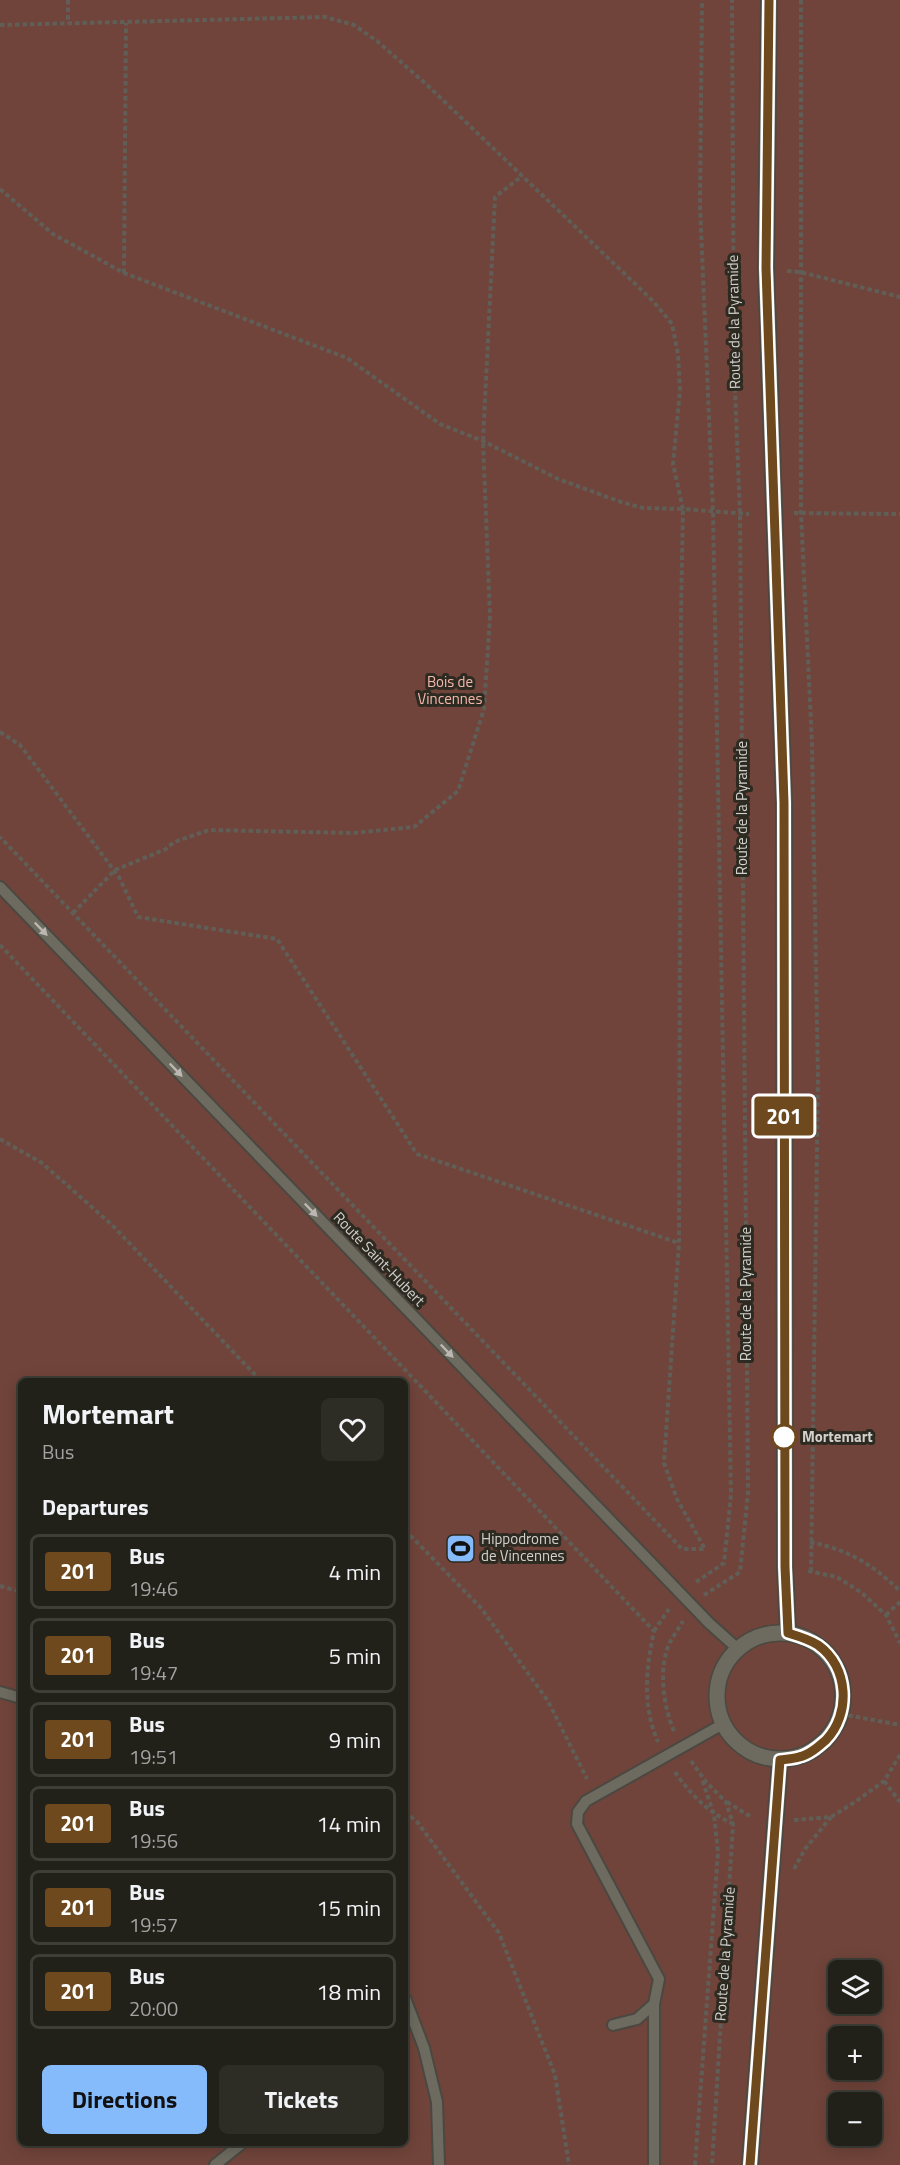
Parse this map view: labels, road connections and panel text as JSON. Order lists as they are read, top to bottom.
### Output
{
  "streets": {
    "lane": ["Route Saint-Hubert"],
    "path": ["Route de la Pyramide"]
  },
  "one_way": ["Route Saint-Hubert"],
  "parks": ["Bois de Vincennes"],
  "places": {
    "other": ["Mortemart"],
    "sports": ["Hippodrome de Vincennes"]
  },
  "lines": ["bus line 201"],
  "page": {
    "on_map": "201",
    "heading": [
      ["Mortemart", "Bus"],
      "Departures"
    ],
    "list": [
      {
        "mark": "201",
        "name": "Bus",
        "note": "19:46",
        "value": "4 min"
      },
      {
        "mark": "201",
        "name": "Bus",
        "note": "19:47",
        "value": "5 min"
      },
      {
        "mark": "201",
        "name": "Bus",
        "note": "19:51",
        "value": "9 min"
      },
      {
        "mark": "201",
        "name": "Bus",
        "note": "19:56",
        "value": "14 min"
      },
      {
        "mark": "201",
        "name": "Bus",
        "note": "19:57",
        "value": "15 min"
      },
      {
        "mark": "201",
        "name": "Bus",
        "note": "20:00",
        "value": "18 min"
      }
    ],
    "map_buttons": ["+", "−"],
    "buttons": ["Directions", "Tickets"]
  }
}
